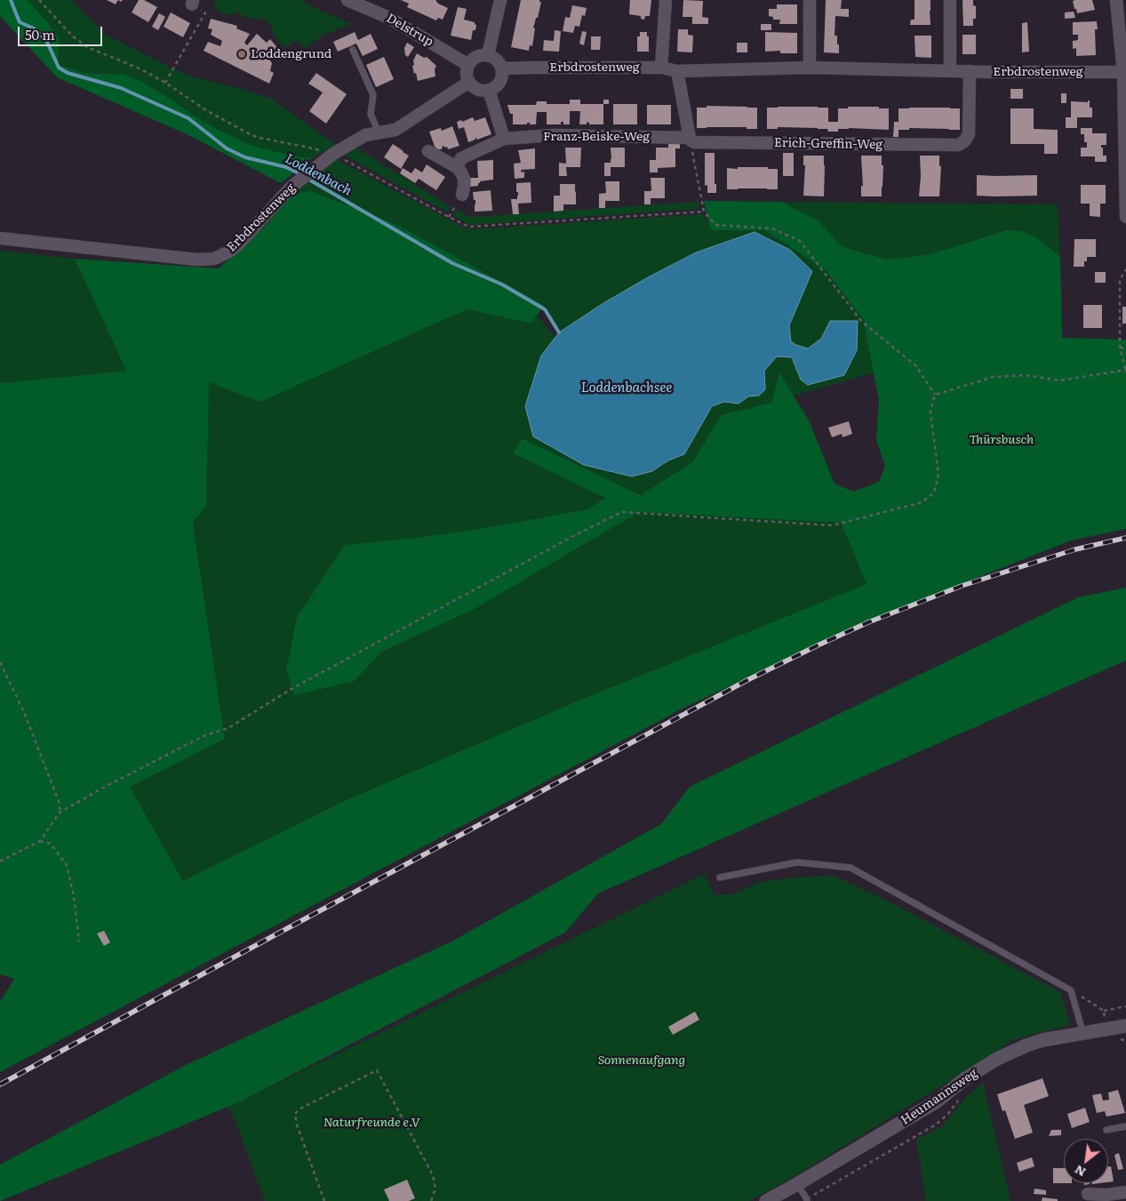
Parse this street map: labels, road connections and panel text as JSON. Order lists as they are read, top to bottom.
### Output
{
  "streets": {
    "street": [
      "Delstrup",
      "Erbdrostenweg",
      "Franz-Beiske-Weg",
      "Erich-Greffin-Weg",
      "Heumannsweg"
    ]
  },
  "crossings": [
    ["Delstrup", "Erbdrostenweg"],
    ["Erbdrostenweg", "Erich-Greffin-Weg"],
    ["Franz-Beiske-Weg", "Erich-Greffin-Weg"]
  ],
  "water": ["Loddenbach", "Loddenbachsee"],
  "parks": ["Thürsbusch", "Sonnenaufgang", "Naturfreunde e.V"],
  "places": ["Loddengrund"],
  "scale_bar": "50 m",
  "north": "bottom left"
}
